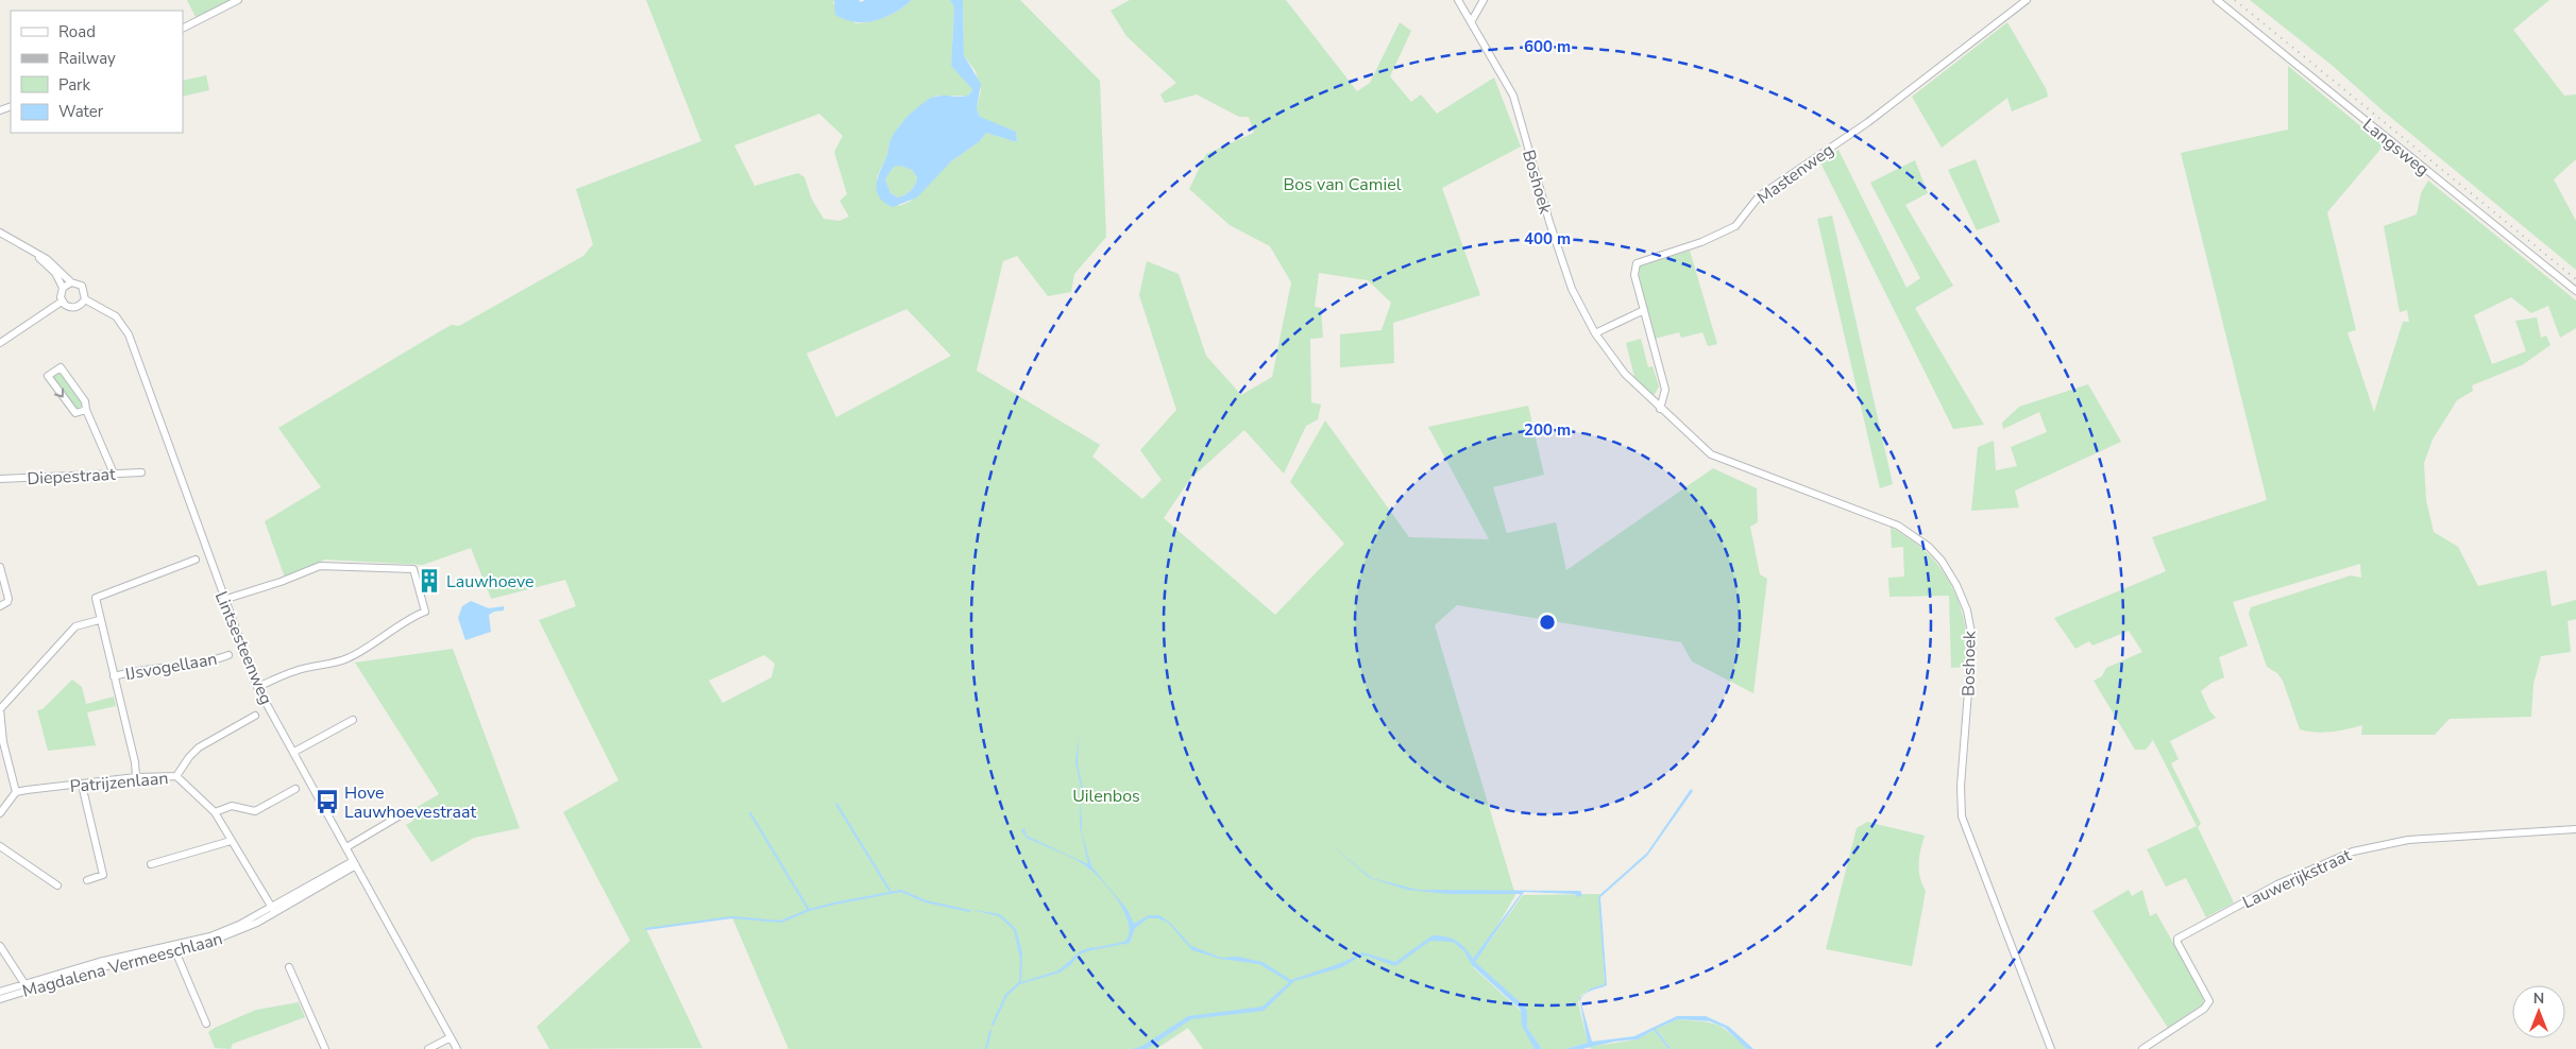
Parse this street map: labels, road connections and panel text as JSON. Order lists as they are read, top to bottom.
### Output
{
  "streets": {
    "street": [
      "Langsweg",
      "Mastenweg",
      "Boshoek",
      "Diepestraat",
      "Lintsesteenweg",
      "IJsvogellaan",
      "Patrijzenlaan",
      "Lauwerijkstraat",
      "Magdalena Vermeeschlaan"
    ]
  },
  "crossings": [
    ["Lintsesteenweg", "Magdalena Vermeeschlaan"],
    ["Patrijzenlaan", "Magdalena Vermeeschlaan"]
  ],
  "parks": ["Bos van Camiel", "Uilenbos"],
  "places": {
    "building": ["Lauwhoeve"],
    "bus stop": ["Hove Lauwhoevestraat"]
  },
  "legend": [
    "Road",
    "Railway",
    "Park",
    "Water"
  ],
  "north": "top",
  "rings": ["600 m", "400 m", "200 m"]
}
